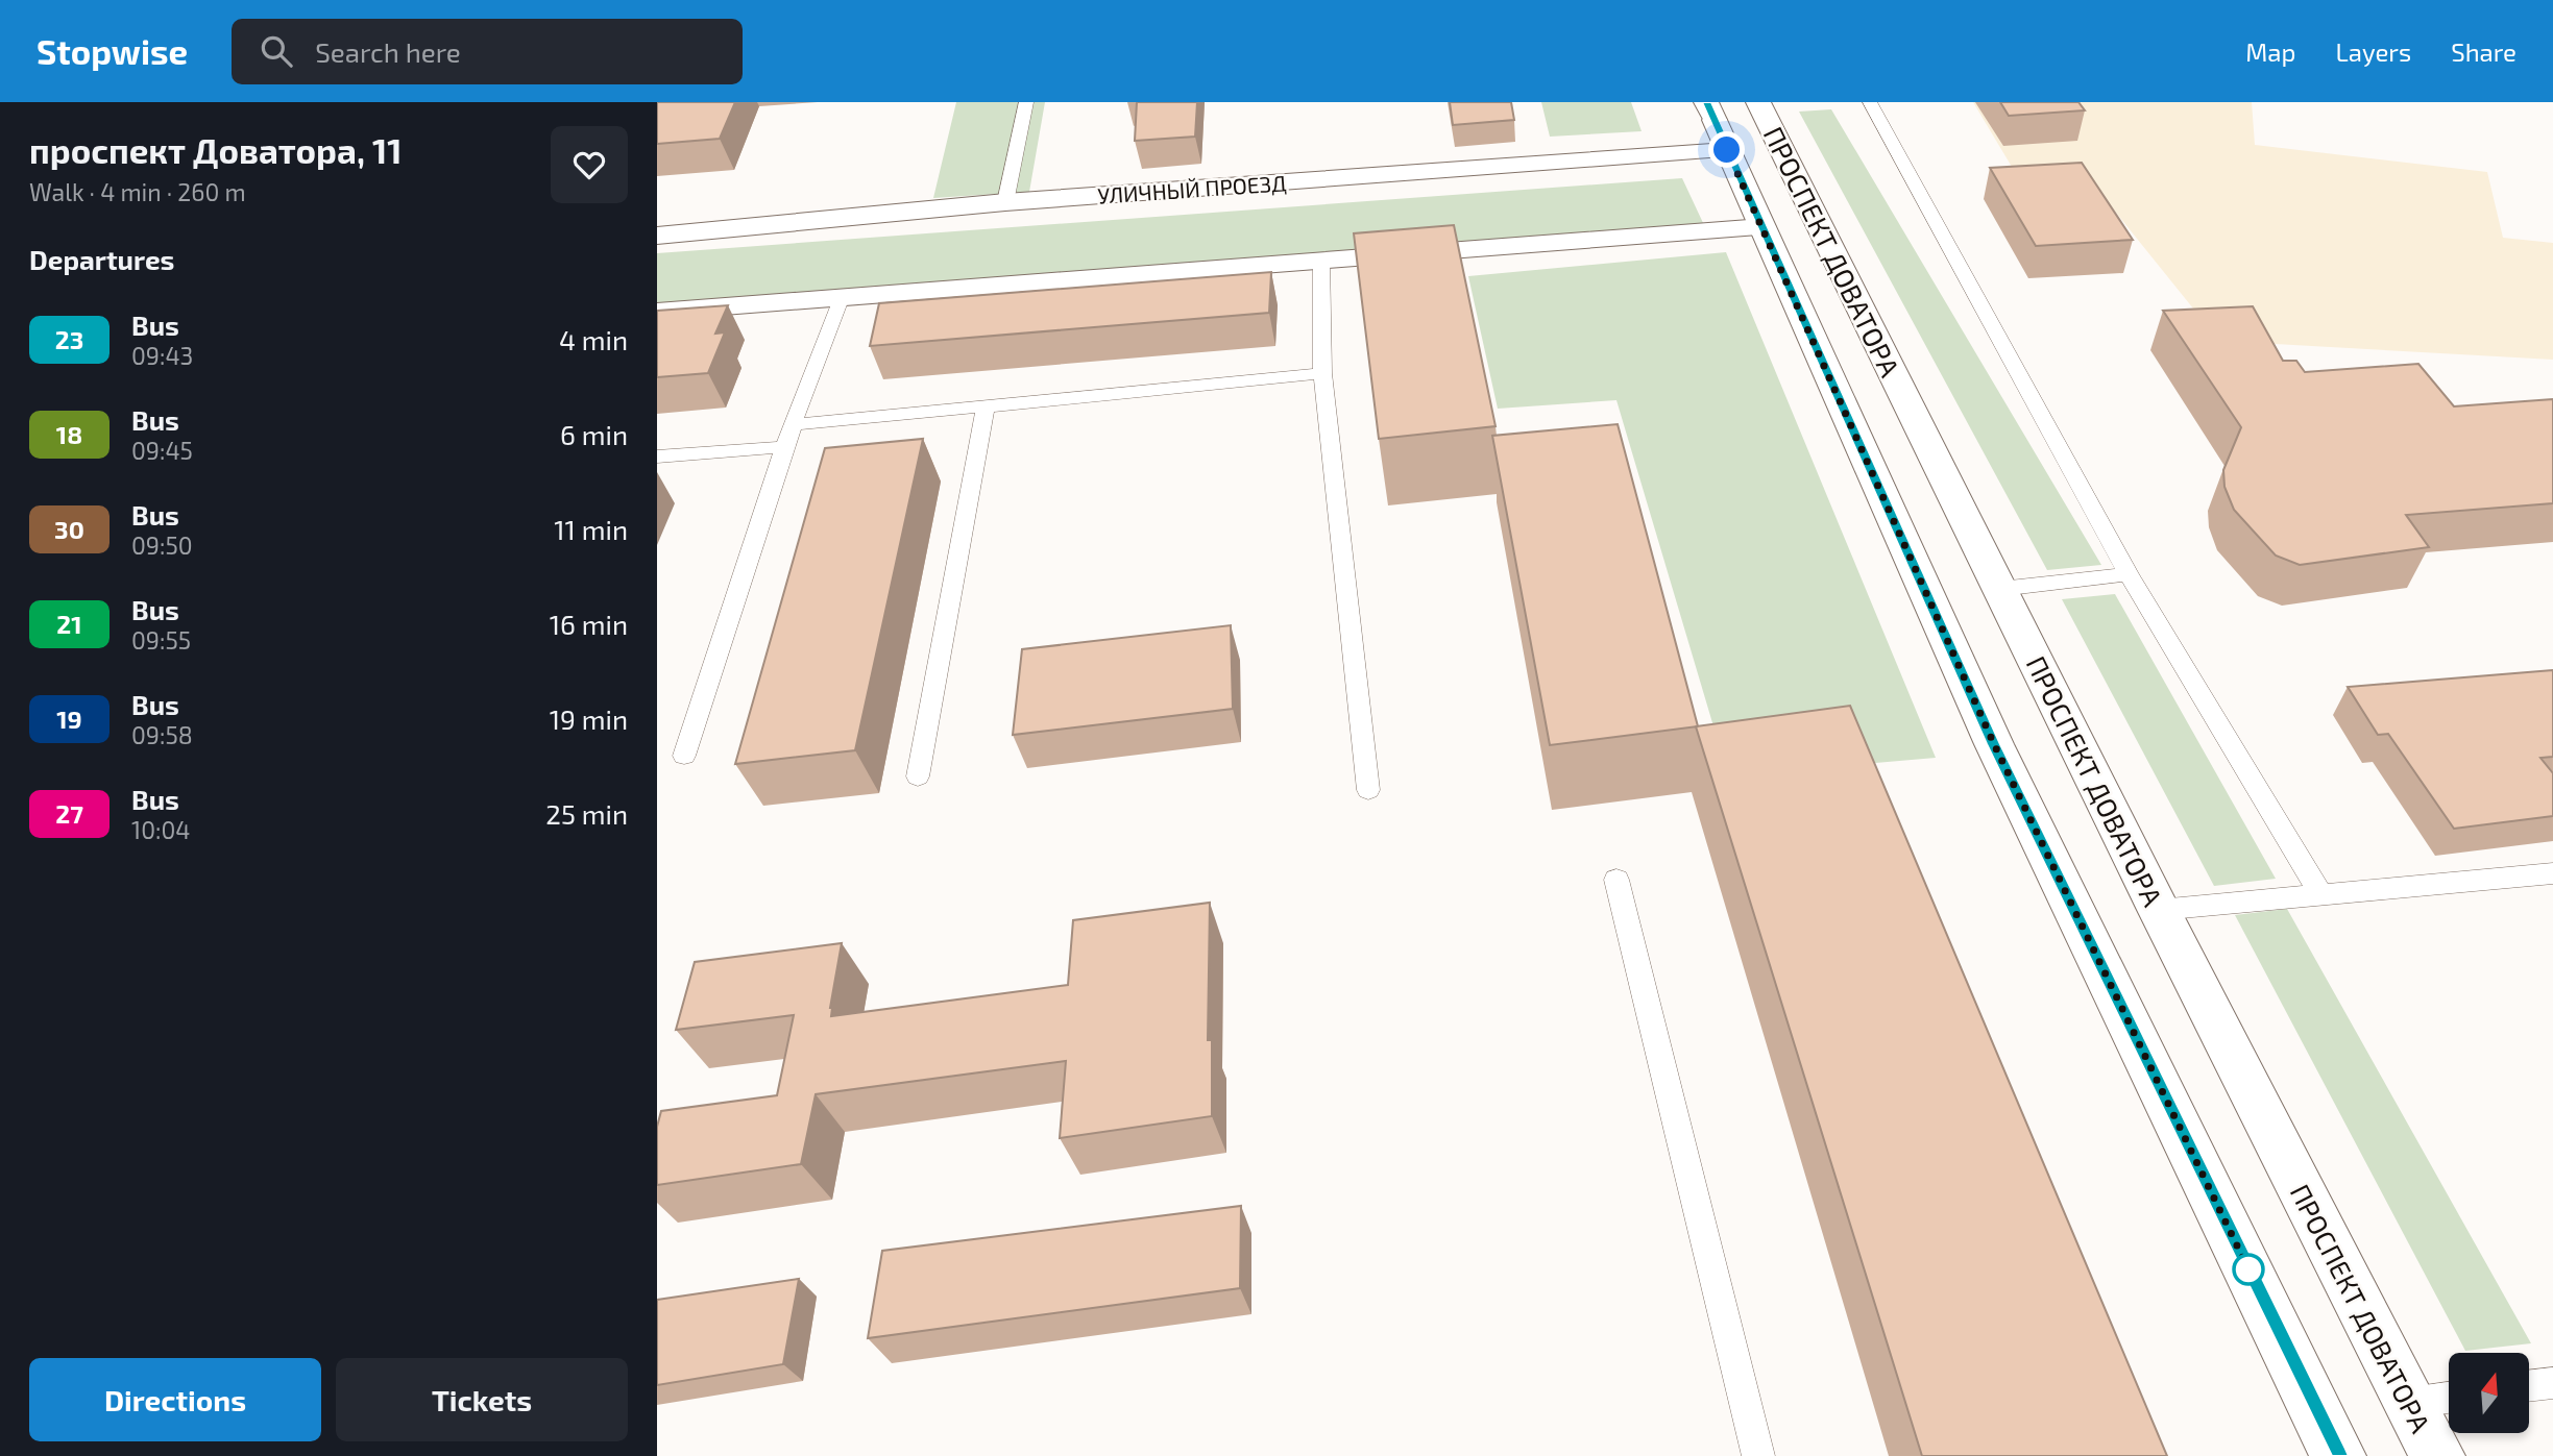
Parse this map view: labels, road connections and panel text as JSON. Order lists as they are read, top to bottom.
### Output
{
  "streets": {
    "main road": ["УЛИЧНЫЙ ПРОЕЗД", "ПРОСПЕКТ ДОВАТОРА"]
  },
  "crossings": [
    ["УЛИЧНЫЙ ПРОЕЗД", "ПРОСПЕКТ ДОВАТОРА"]
  ],
  "lines": ["bus line 23"],
  "north": "top",
  "page": {
    "header": "Stopwise",
    "search": "Search here",
    "nav": ["Map", "Layers", "Share"],
    "heading": [
      ["проспект Доватора, 11", "Walk · 4 min · 260 m"],
      "Departures"
    ],
    "list": [
      {
        "mark": "23",
        "name": "Bus",
        "note": "09:43",
        "value": "4 min"
      },
      {
        "mark": "18",
        "name": "Bus",
        "note": "09:45",
        "value": "6 min"
      },
      {
        "mark": "30",
        "name": "Bus",
        "note": "09:50",
        "value": "11 min"
      },
      {
        "mark": "21",
        "name": "Bus",
        "note": "09:55",
        "value": "16 min"
      },
      {
        "mark": "19",
        "name": "Bus",
        "note": "09:58",
        "value": "19 min"
      },
      {
        "mark": "27",
        "name": "Bus",
        "note": "10:04",
        "value": "25 min"
      }
    ],
    "buttons": ["Directions", "Tickets"]
  }
}
